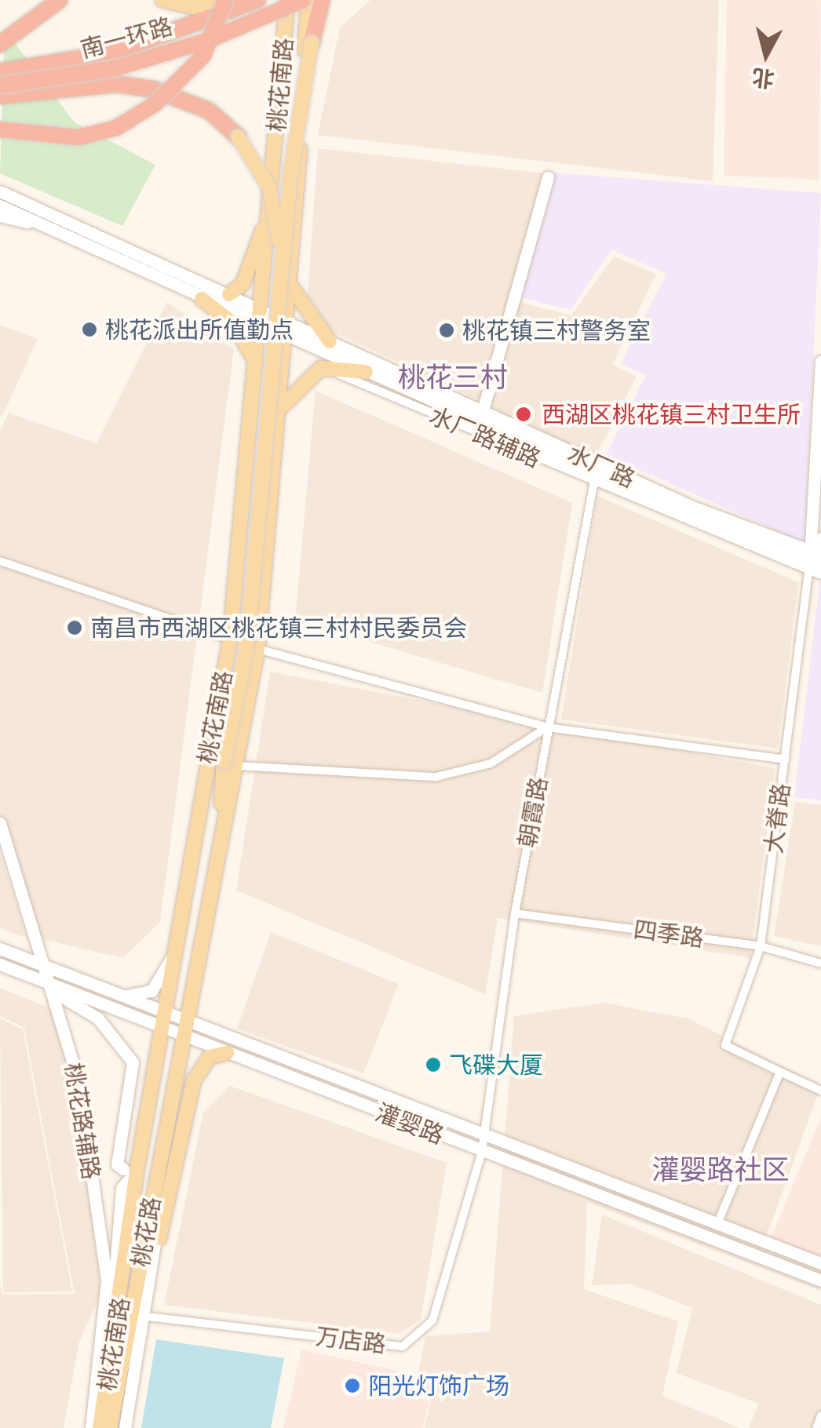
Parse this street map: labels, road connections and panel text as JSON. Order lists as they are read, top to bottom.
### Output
{
  "streets": {
    "highway": ["南一环路"],
    "main road": [
      "桃花南路",
      "水厂路",
      "大脊路",
      "桃花路辅路",
      "灌婴路",
      "桃花路"
    ],
    "street": [
      "水厂路辅路",
      "朝霞路",
      "四季路",
      "万店路"
    ]
  },
  "crossings": [
    ["南一环路", "桃花南路"],
    ["桃花南路", "水厂路"],
    ["桃花南路", "桃花路辅路"],
    ["桃花南路", "灌婴路"],
    ["水厂路辅路", "水厂路"],
    ["水厂路辅路", "朝霞路"],
    ["水厂路辅路", "大脊路"],
    ["水厂路", "朝霞路"],
    ["水厂路", "大脊路"],
    ["朝霞路", "四季路"],
    ["朝霞路", "灌婴路"],
    ["朝霞路", "万店路"],
    ["大脊路", "四季路"],
    ["桃花路辅路", "灌婴路"],
    ["灌婴路", "桃花路"],
    ["灌婴路", "万店路"],
    ["桃花路", "万店路"]
  ],
  "districts": ["桃花三村", "灌婴路社区"],
  "places": [
    "桃花派出所值勤点",
    "桃花镇三村警务室",
    "西湖区桃花镇三村卫生所",
    "南昌市西湖区桃花镇三村村民委员会",
    "飞碟大厦",
    "阳光灯饰广场"
  ],
  "north": "bottom"
}
